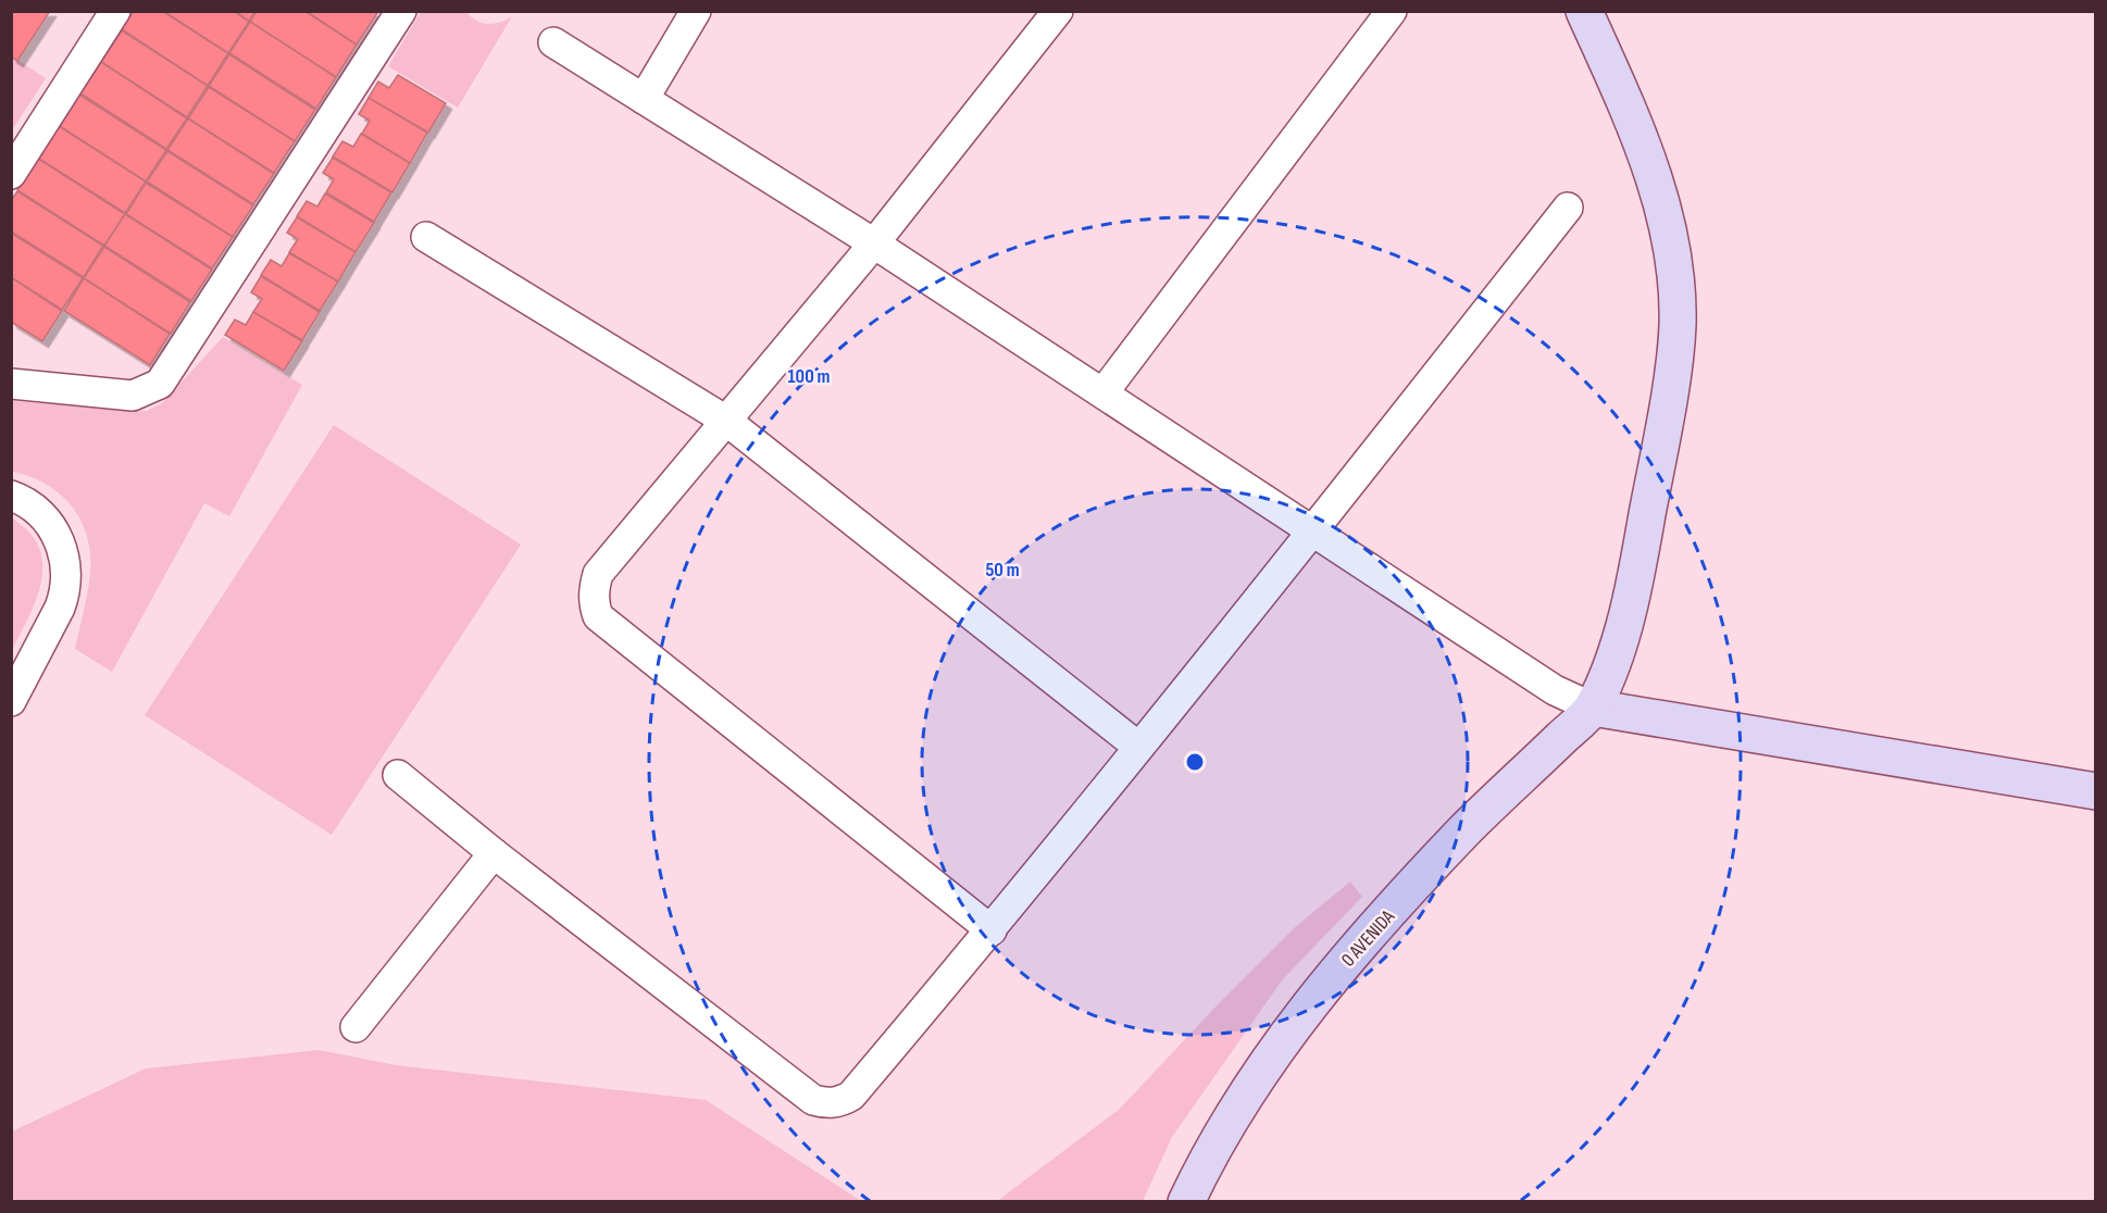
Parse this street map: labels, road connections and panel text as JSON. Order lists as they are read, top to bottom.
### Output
{
  "streets": {
    "main road": ["0 AVENIDA"]
  },
  "rings": ["100 m", "50 m"]
}
